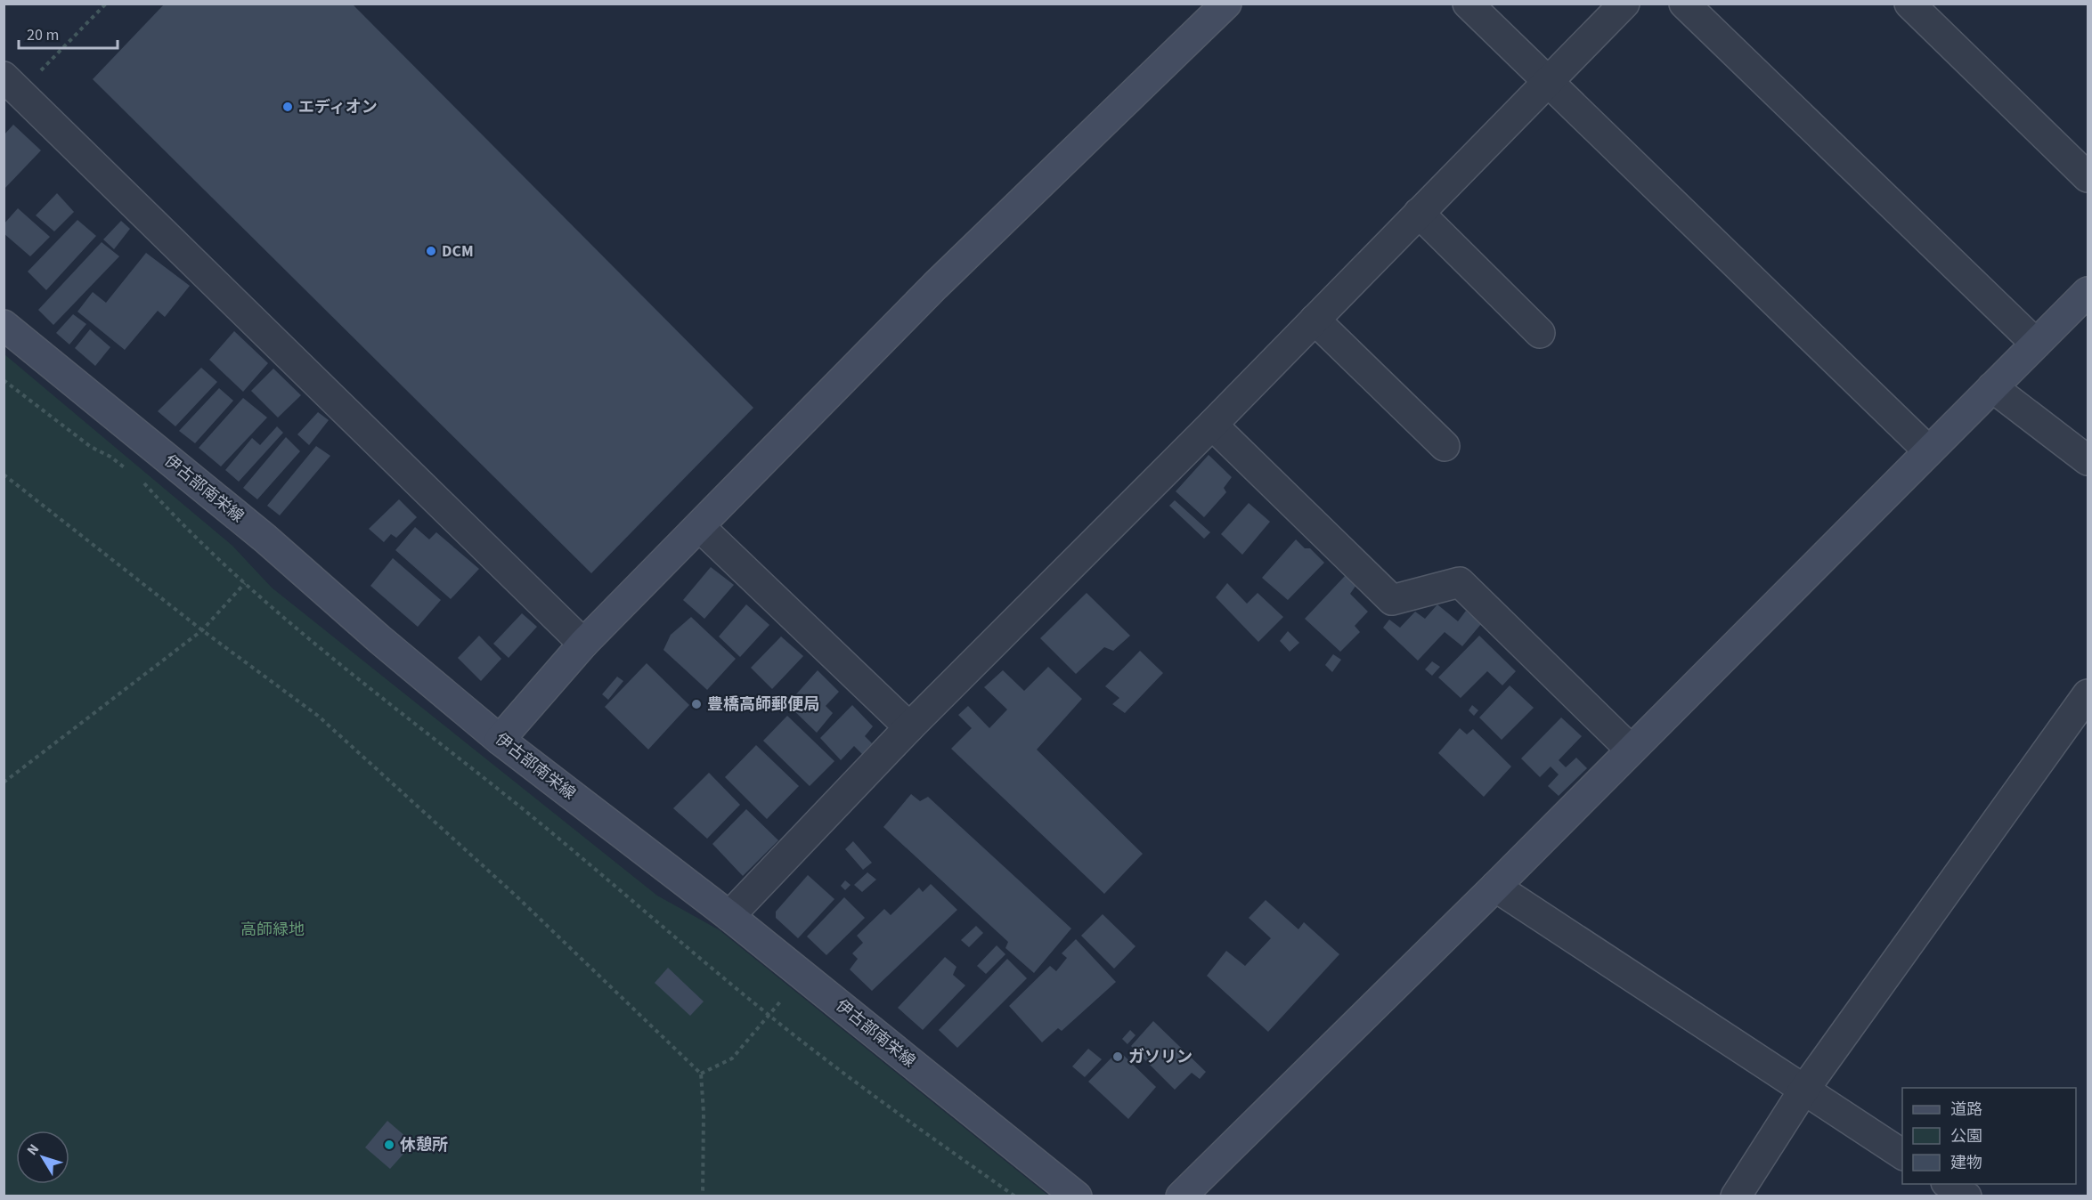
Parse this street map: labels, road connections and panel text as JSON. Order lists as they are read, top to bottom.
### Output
{
  "streets": {
    "street": ["伊古部南栄線"]
  },
  "parks": ["高師緑地"],
  "places": [
    "エディオン",
    "DCM",
    "豊橋高師郵便局",
    "ガソリン",
    "休憩所"
  ],
  "legend": ["道路", "公園", "建物"],
  "scale_bar": "20 m",
  "north": "top left"
}
